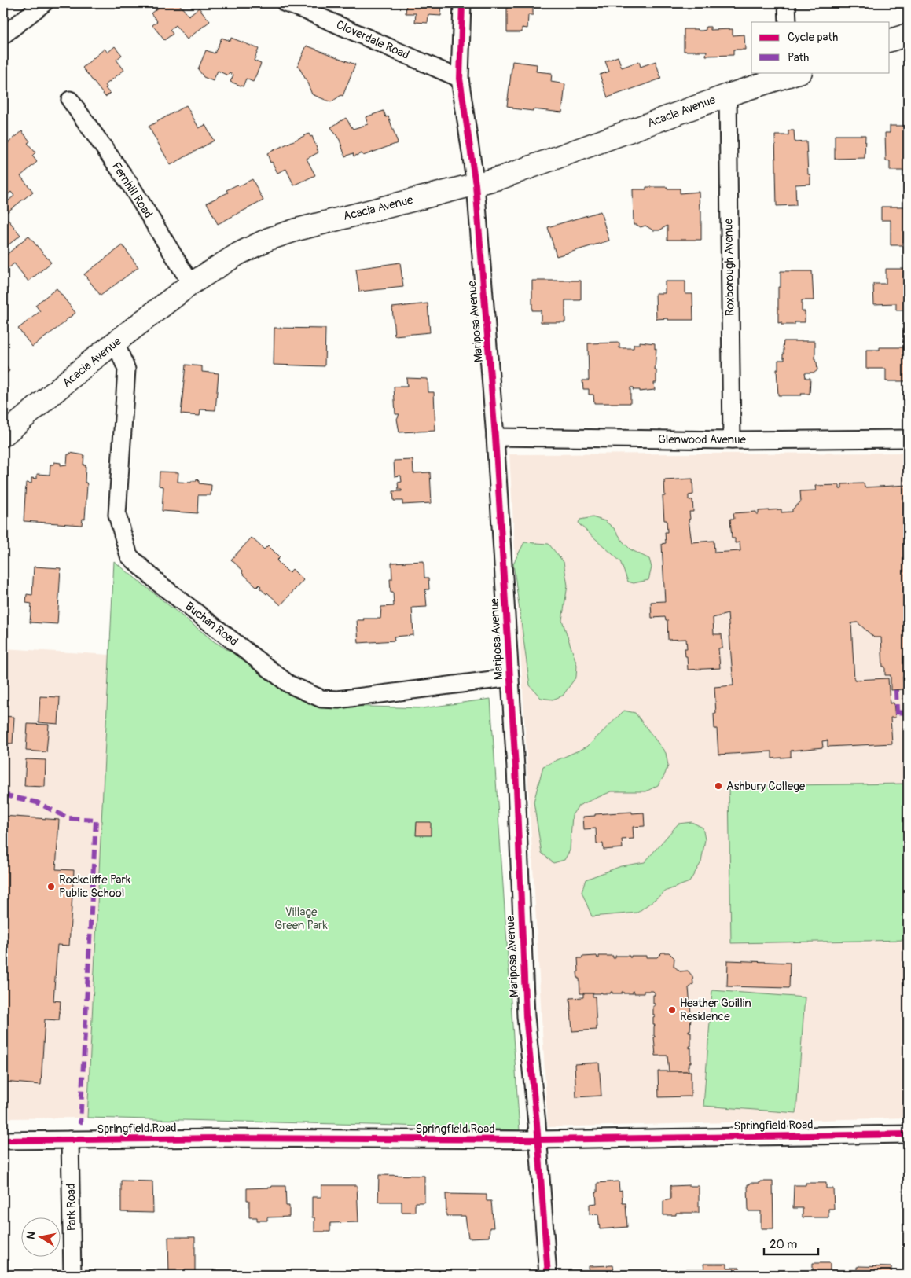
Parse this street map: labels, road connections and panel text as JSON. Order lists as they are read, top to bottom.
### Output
{
  "streets": {
    "street": [
      "Cloverdale Road",
      "Acacia Avenue",
      "Fernhill Road",
      "Roxborough Avenue",
      "Mariposa Avenue",
      "Glenwood Avenue",
      "Buchan Road",
      "Springfield Road",
      "Park Road"
    ]
  },
  "crossings": [
    ["Cloverdale Road", "Mariposa Avenue"],
    ["Acacia Avenue", "Fernhill Road"],
    ["Acacia Avenue", "Roxborough Avenue"],
    ["Acacia Avenue", "Mariposa Avenue"],
    ["Acacia Avenue", "Buchan Road"],
    ["Roxborough Avenue", "Glenwood Avenue"],
    ["Mariposa Avenue", "Glenwood Avenue"],
    ["Mariposa Avenue", "Buchan Road"],
    ["Mariposa Avenue", "Springfield Road"],
    ["Springfield Road", "Park Road"]
  ],
  "parks": ["Village Green Park"],
  "places": ["Ashbury College", "Rockcliffe Park Public School", "Heather Goillin Residence"],
  "legend": ["Cycle path", "Path"],
  "scale_bar": "20 m",
  "north": "left"
}
